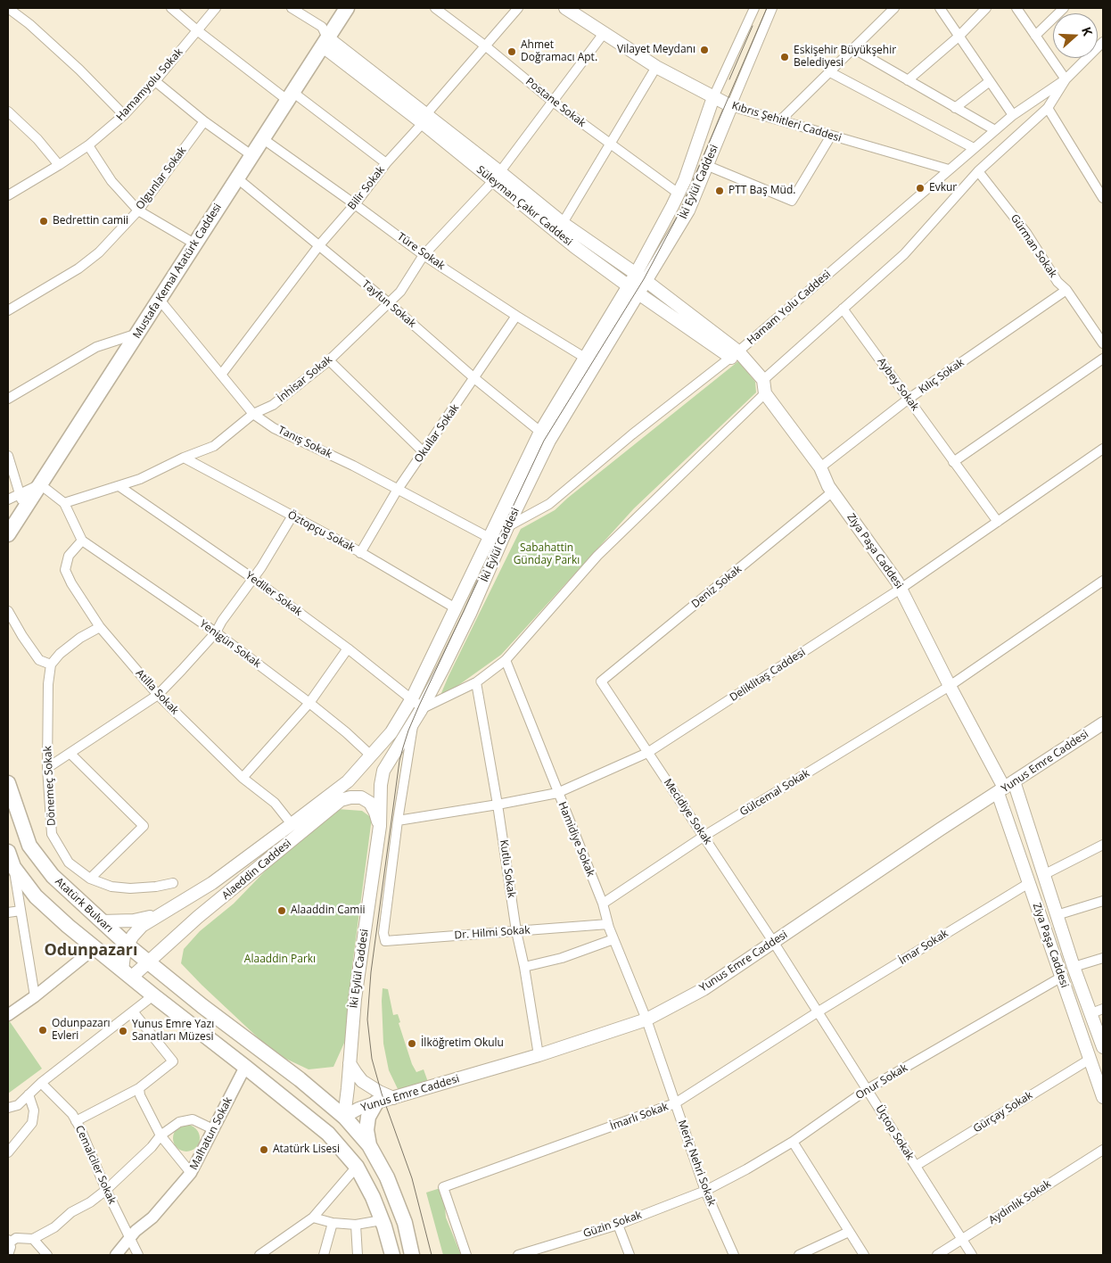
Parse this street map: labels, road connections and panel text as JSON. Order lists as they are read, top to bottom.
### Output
{
  "streets": {
    "main road": [
      "Kıbrıs Şehitleri Caddesi",
      "İki Eylül Caddesi",
      "Süleyman Çakır Caddesi",
      "Mustafa Kemal Atatürk Caddesi",
      "Ziya Paşa Caddesi",
      "Yunus Emre Caddesi",
      "Alaeddin Caddesi",
      "Atatürk Bulvarı"
    ],
    "street": [
      "Hamamyolu Sokak",
      "Postane Sokak",
      "Olgunlar Sokak",
      "Bilir Sokak",
      "Gürman Sokak",
      "Türe Sokak",
      "Tayfun Sokak",
      "Hamam Yolu Caddesi",
      "Kılıç Sokak",
      "İnhisar Sokak",
      "Aybey Sokak",
      "Okullar Sokak",
      "Tanış Sokak",
      "Öztopçu Sokak",
      "Deniz Sokak",
      "Yediler Sokak",
      "Yenigün Sokak",
      "Deliklitaş Caddesi",
      "Atilla Sokak",
      "Dönemeç Sokak",
      "Gülcemal Sokak",
      "Mecidiye Sokak",
      "Hamidiye Sokak",
      "Kutlu Sokak",
      "Dr. Hilmi Sokak",
      "İmar Sokak",
      "Onur Sokak",
      "Gürçay Sokak",
      "İmarlı Sokak",
      "Üçtop Sokak",
      "Malhatun Sokak",
      "Meriç Nehri Sokak",
      "Cemalciler Sokak",
      "Aydınlık Sokak",
      "Güzin Sokak"
    ]
  },
  "crossings": [
    ["Postane Sokak", "İki Eylül Caddesi"],
    ["Postane Sokak", "Bilir Sokak"],
    ["Postane Sokak", "İnhisar Sokak"],
    ["Kıbrıs Şehitleri Caddesi", "İki Eylül Caddesi"],
    ["Kıbrıs Şehitleri Caddesi", "Hamam Yolu Caddesi"],
    ["Kıbrıs Şehitleri Caddesi", "İnhisar Sokak"],
    ["İki Eylül Caddesi", "Süleyman Çakır Caddesi"],
    ["İki Eylül Caddesi", "Türe Sokak"],
    ["İki Eylül Caddesi", "Tayfun Sokak"],
    ["İki Eylül Caddesi", "Hamam Yolu Caddesi"],
    ["İki Eylül Caddesi", "Tanış Sokak"],
    ["İki Eylül Caddesi", "Öztopçu Sokak"],
    ["İki Eylül Caddesi", "Yediler Sokak"],
    ["İki Eylül Caddesi", "Yenigün Sokak"],
    ["İki Eylül Caddesi", "Yunus Emre Caddesi"],
    ["İki Eylül Caddesi", "Alaeddin Caddesi"],
    ["İki Eylül Caddesi", "Atatürk Bulvarı"],
    ["Bilir Sokak", "Süleyman Çakır Caddesi"],
    ["Bilir Sokak", "Türe Sokak"],
    ["Bilir Sokak", "Tayfun Sokak"],
    ["Bilir Sokak", "Tanış Sokak"],
    ["Süleyman Çakır Caddesi", "Mustafa Kemal Atatürk Caddesi"],
    ["Süleyman Çakır Caddesi", "Hamam Yolu Caddesi"],
    ["Süleyman Çakır Caddesi", "İnhisar Sokak"],
    ["Gürman Sokak", "Hamam Yolu Caddesi"],
    ["Gürman Sokak", "Kılıç Sokak"],
    ["Türe Sokak", "Mustafa Kemal Atatürk Caddesi"],
    ["Türe Sokak", "İnhisar Sokak"],
    ["Türe Sokak", "Okullar Sokak"],
    ["Mustafa Kemal Atatürk Caddesi", "Tayfun Sokak"],
    ["Mustafa Kemal Atatürk Caddesi", "Tanış Sokak"],
    ["Tayfun Sokak", "İnhisar Sokak"],
    ["Tayfun Sokak", "Okullar Sokak"],
    ["Hamam Yolu Caddesi", "Aybey Sokak"],
    ["Hamam Yolu Caddesi", "Ziya Paşa Caddesi"],
    ["Kılıç Sokak", "Aybey Sokak"],
    ["Kılıç Sokak", "Ziya Paşa Caddesi"],
    ["İnhisar Sokak", "Tanış Sokak"],
    ["İnhisar Sokak", "Öztopçu Sokak"],
    ["İnhisar Sokak", "Yediler Sokak"],
    ["Aybey Sokak", "Deliklitaş Caddesi"],
    ["Okullar Sokak", "Tanış Sokak"],
    ["Okullar Sokak", "Öztopçu Sokak"],
    ["Ziya Paşa Caddesi", "Deniz Sokak"],
    ["Ziya Paşa Caddesi", "Deliklitaş Caddesi"],
    ["Ziya Paşa Caddesi", "Yunus Emre Caddesi"],
    ["Ziya Paşa Caddesi", "Gülcemal Sokak"],
    ["Ziya Paşa Caddesi", "İmar Sokak"],
    ["Ziya Paşa Caddesi", "Onur Sokak"],
    ["Ziya Paşa Caddesi", "Gürçay Sokak"],
    ["Deniz Sokak", "Mecidiye Sokak"],
    ["Yenigün Sokak", "Atilla Sokak"],
    ["Yenigün Sokak", "Alaeddin Caddesi"],
    ["Deliklitaş Caddesi", "Mecidiye Sokak"],
    ["Deliklitaş Caddesi", "Hamidiye Sokak"],
    ["Deliklitaş Caddesi", "Kutlu Sokak"],
    ["Deliklitaş Caddesi", "Dr. Hilmi Sokak"],
    ["Atilla Sokak", "Alaeddin Caddesi"],
    ["Yunus Emre Caddesi", "Mecidiye Sokak"],
    ["Yunus Emre Caddesi", "Hamidiye Sokak"],
    ["Yunus Emre Caddesi", "Kutlu Sokak"],
    ["Yunus Emre Caddesi", "Atatürk Bulvarı"],
    ["Yunus Emre Caddesi", "Üçtop Sokak"],
    ["Yunus Emre Caddesi", "Meriç Nehri Sokak"],
    ["Gülcemal Sokak", "Mecidiye Sokak"],
    ["Gülcemal Sokak", "Hamidiye Sokak"],
    ["Mecidiye Sokak", "Üçtop Sokak"],
    ["Hamidiye Sokak", "Dr. Hilmi Sokak"],
    ["Hamidiye Sokak", "Meriç Nehri Sokak"],
    ["Kutlu Sokak", "Dr. Hilmi Sokak"],
    ["Alaeddin Caddesi", "Atatürk Bulvarı"],
    ["İmar Sokak", "İmarlı Sokak"],
    ["İmar Sokak", "Üçtop Sokak"],
    ["Onur Sokak", "Üçtop Sokak"],
    ["Onur Sokak", "Meriç Nehri Sokak"],
    ["Onur Sokak", "Güzin Sokak"],
    ["Gürçay Sokak", "Üçtop Sokak"],
    ["İmarlı Sokak", "Üçtop Sokak"],
    ["İmarlı Sokak", "Meriç Nehri Sokak"],
    ["Üçtop Sokak", "Aydınlık Sokak"],
    ["Malhatun Sokak", "Cemalciler Sokak"],
    ["Meriç Nehri Sokak", "Güzin Sokak"]
  ],
  "districts": ["Odunpazarı"],
  "parks": ["Sabahattin Günday Parkı", "Alaaddin Parkı"],
  "places": [
    "Vilayet Meydanı",
    "Ahmet Doğramacı Apt.",
    "Eskişehir Büyükşehir Belediyesi",
    "Evkur",
    "PTT Baş Müd.",
    "Bedrettin camii",
    "Alaaddin Camii",
    "Odunpazarı Evleri",
    "Yunus Emre Yazı Sanatları Müzesi",
    "İlköğretim Okulu",
    "Atatürk Lisesi"
  ],
  "north": "right"
}
